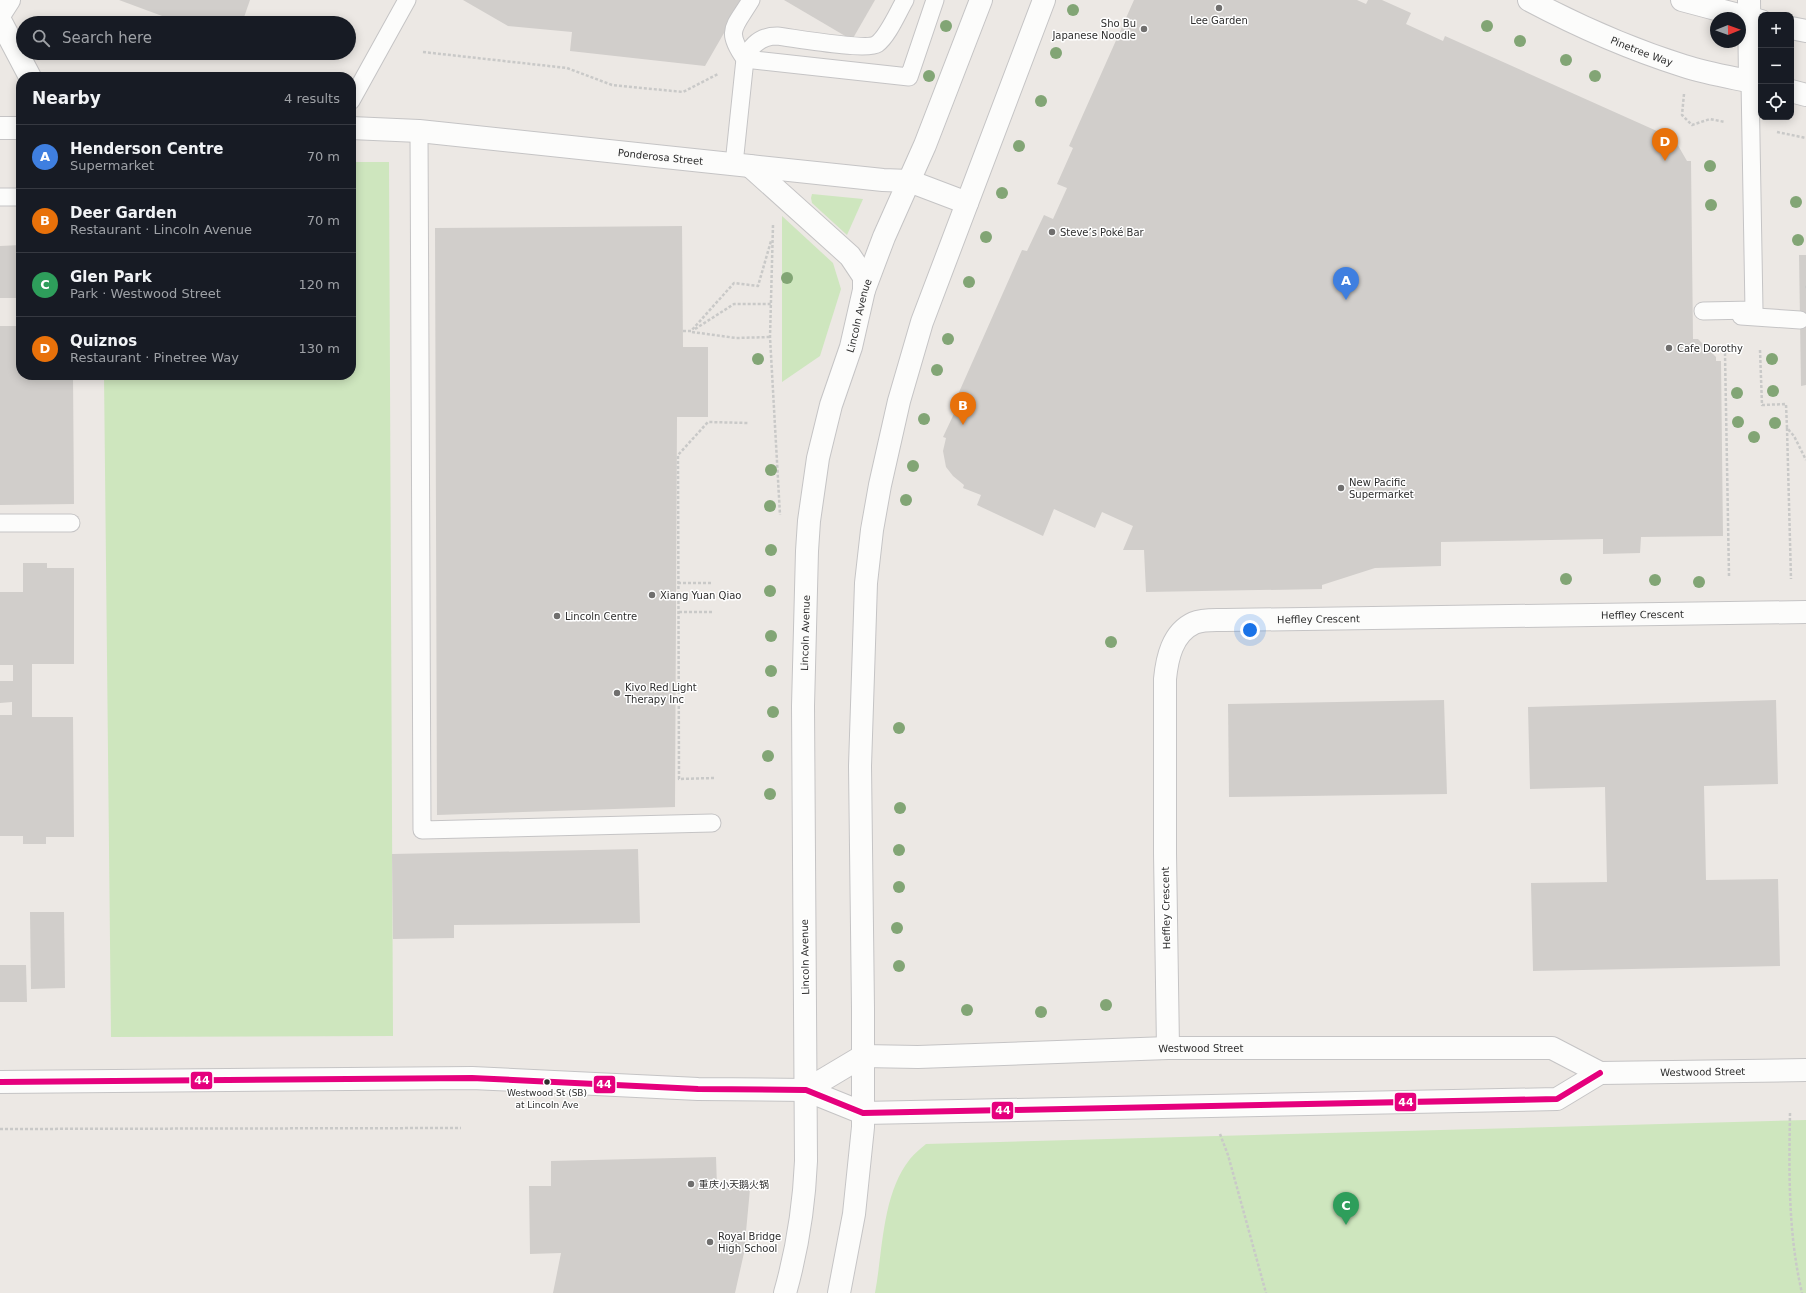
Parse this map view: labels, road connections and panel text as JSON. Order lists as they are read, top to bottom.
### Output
{
  "streets": {
    "main road": [
      "Pinetree Way",
      "Ponderosa Street",
      "Lincoln Avenue",
      "Heffley Crescent",
      "Westwood Street"
    ]
  },
  "crossings": [
    ["Ponderosa Street", "Lincoln Avenue"],
    ["Lincoln Avenue", "Westwood Street"],
    ["Heffley Crescent", "Westwood Street"]
  ],
  "places": [
    "Lee Garden",
    "Sho Bu Japanese Noodle",
    "Steve’s Poké Bar",
    "Cafe Dorothy",
    "New Pacific Supermarket",
    "Xiang Yuan Qiao",
    "Lincoln Centre",
    "Kivo Red Light Therapy Inc",
    "Westwood St (SB) at Lincoln Ave",
    "重庆小天鹅火锅",
    "Royal Bridge High School"
  ],
  "lines": ["transit line 44"],
  "north": "right",
  "page": {
    "map_buttons": ["+", "−"],
    "search": "Search here",
    "heading": ["Nearby", "4 results"],
    "list": [
      {
        "mark": "A",
        "name": "Henderson Centre",
        "note": "Supermarket",
        "value": "70 m"
      },
      {
        "mark": "B",
        "name": "Deer Garden",
        "note": "Restaurant · Lincoln Avenue",
        "value": "70 m"
      },
      {
        "mark": "C",
        "name": "Glen Park",
        "note": "Park · Westwood Street",
        "value": "120 m"
      },
      {
        "mark": "D",
        "name": "Quiznos",
        "note": "Restaurant · Pinetree Way",
        "value": "130 m"
      }
    ],
    "pins": [
      "D",
      "A",
      "B",
      "C"
    ]
  }
}
